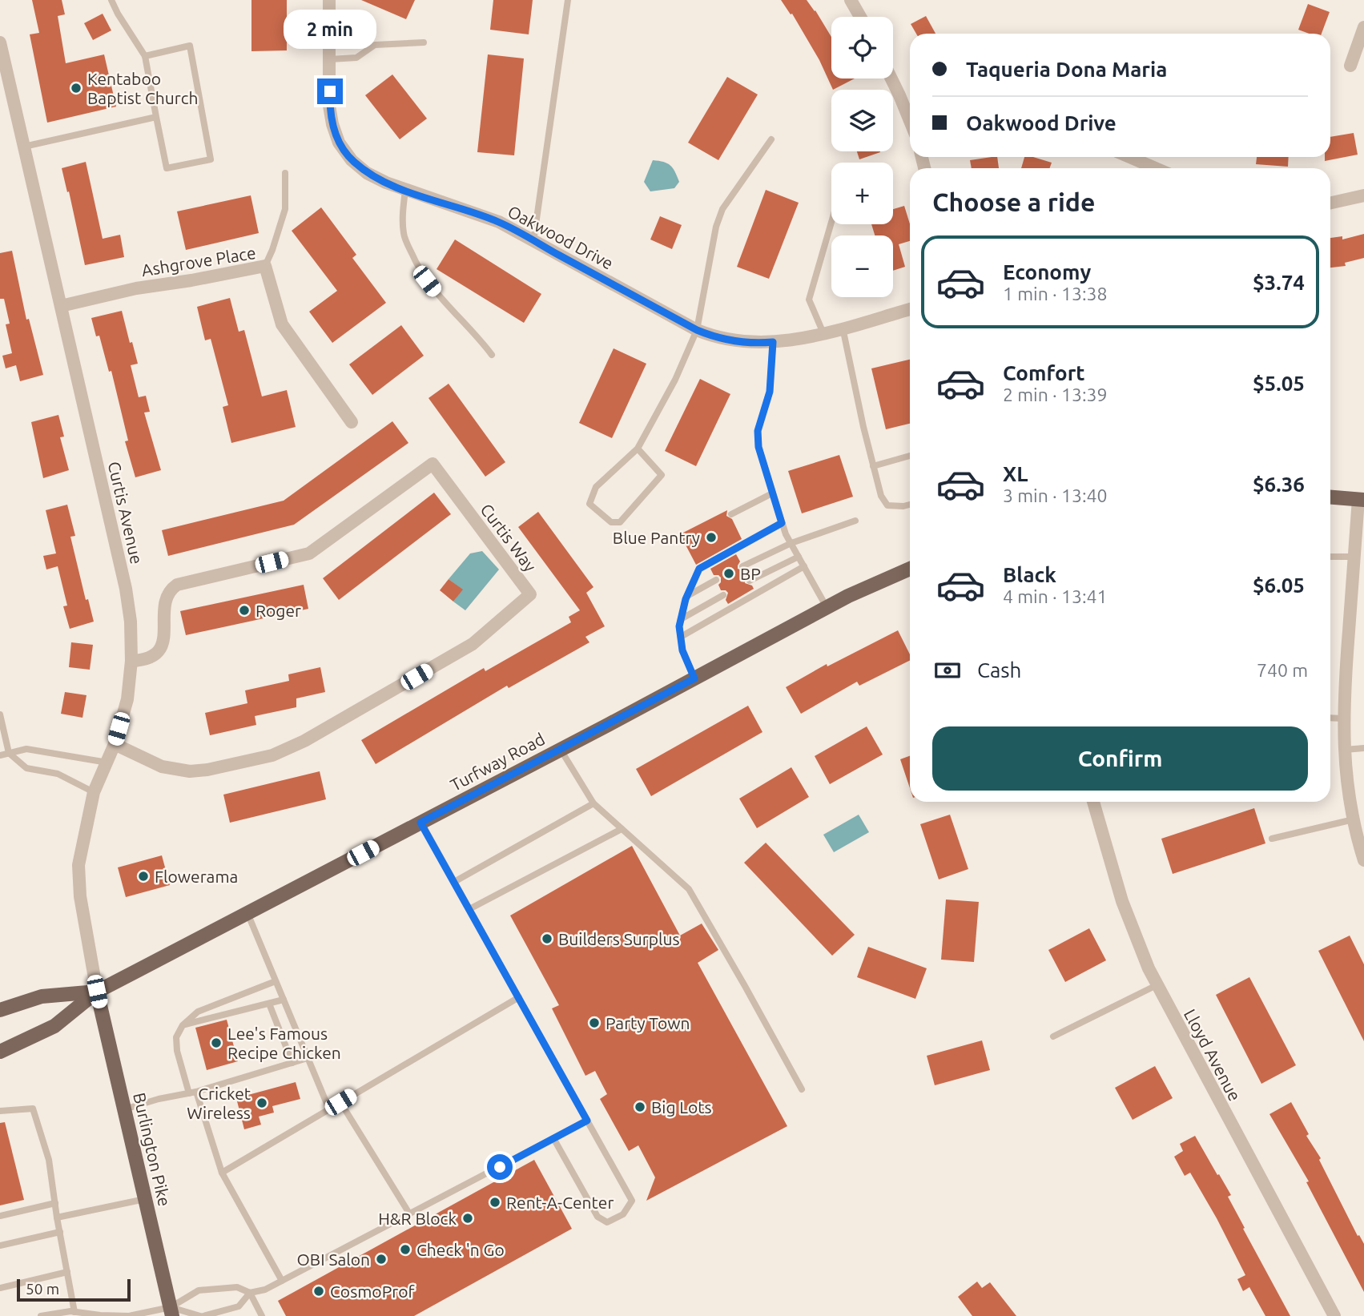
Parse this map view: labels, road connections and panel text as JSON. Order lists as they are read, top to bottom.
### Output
{
  "streets": {
    "main road": ["Turfway Road", "Burlington Pike"],
    "street": [
      "Oakwood Drive",
      "Ashgrove Place",
      "Curtis Avenue",
      "Curtis Way",
      "Lloyd Avenue"
    ]
  },
  "crossings": [
    ["Ashgrove Place", "Curtis Avenue"],
    ["Curtis Avenue", "Curtis Way"],
    ["Curtis Avenue", "Turfway Road"],
    ["Curtis Avenue", "Burlington Pike"],
    ["Turfway Road", "Burlington Pike"]
  ],
  "places": [
    "Kentaboo Baptist Church",
    "Blue Pantry",
    "BP",
    "Roger",
    "Flowerama",
    "Builders Surplus",
    "Party Town",
    "Lee's Famous Recipe Chicken",
    "Cricket Wireless",
    "Big Lots",
    "Rent-A-Center",
    "H&R Block",
    "Check 'n Go",
    "OBI Salon",
    "CosmoProf"
  ],
  "scale_bar": "50 m",
  "page": {
    "bubble": "2 min",
    "map_buttons": ["+", "−"],
    "banner": ["Taqueria Dona Maria", "Oakwood Drive"],
    "heading": "Choose a ride",
    "list": [
      {
        "name": "Economy",
        "note": "1 min · 13:38",
        "value": "$3.74"
      },
      {
        "name": "Comfort",
        "note": "2 min · 13:39",
        "value": "$5.05"
      },
      {
        "name": "XL",
        "note": "3 min · 13:40",
        "value": "$6.36"
      },
      {
        "name": "Black",
        "note": "4 min · 13:41",
        "value": "$6.05"
      }
    ],
    "pay": ["Cash", "740 m"],
    "buttons": "Confirm",
    "scale": "50 m"
  }
}
